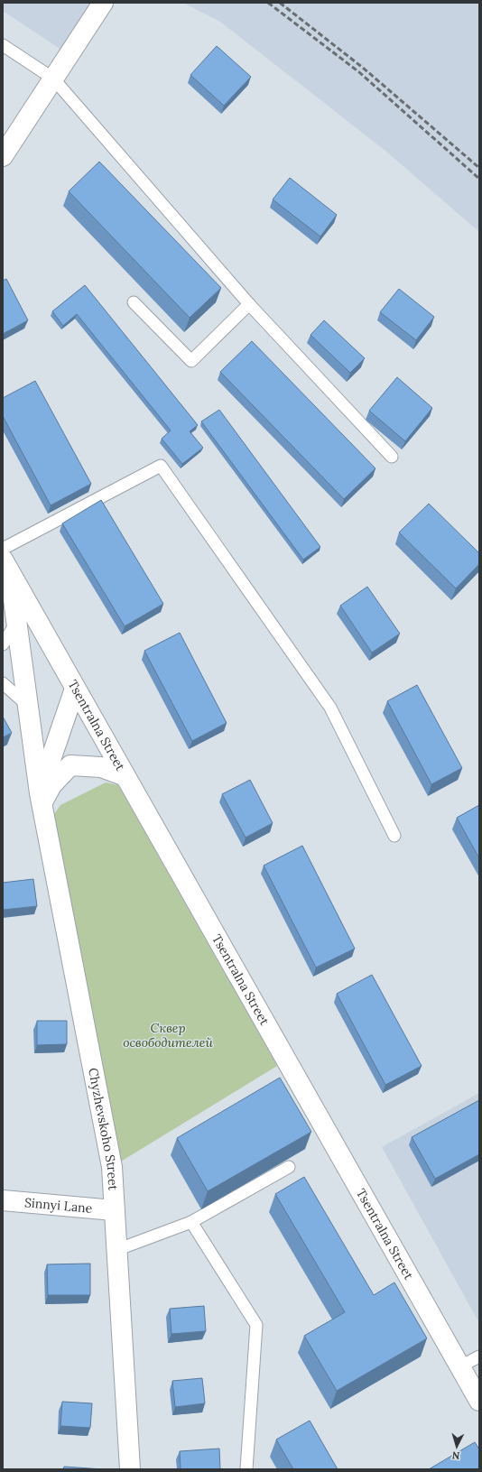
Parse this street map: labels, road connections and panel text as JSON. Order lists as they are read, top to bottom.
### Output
{
  "streets": {
    "street": ["Tsentralna Street", "Chyzhevskoho Street", "Sinnyi Lane"]
  },
  "crossings": [
    ["Tsentralna Street", "Chyzhevskoho Street"],
    ["Chyzhevskoho Street", "Sinnyi Lane"]
  ],
  "parks": ["Сквер освободителей"],
  "north": "bottom"
}
